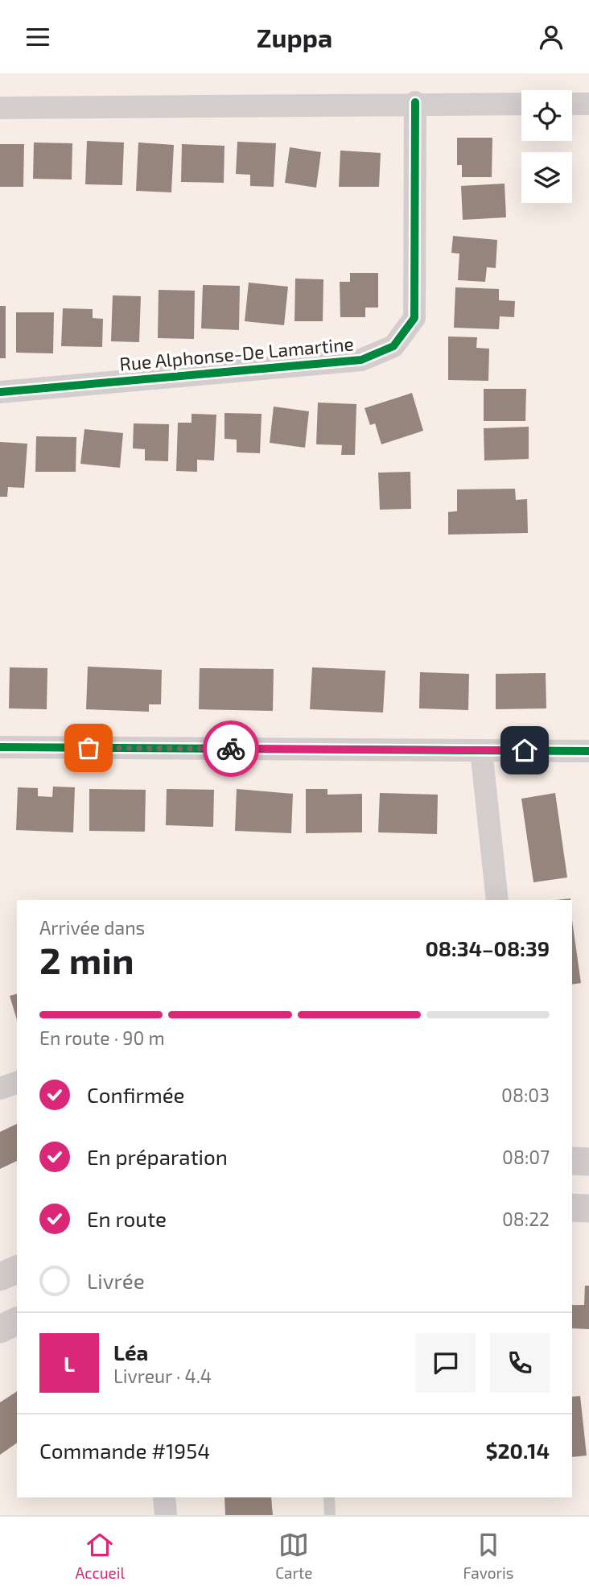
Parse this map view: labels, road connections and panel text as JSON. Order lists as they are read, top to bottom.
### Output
{
  "streets": {
    "street": ["Rue Alphonse-De Lamartine"]
  },
  "page": {
    "header": "Zuppa",
    "heading": ["2 min", "Arrivée dans", "08:34–08:39"],
    "panel": [
      "Léa",
      "Livreur · 4.4",
      "Commande #1954",
      "$20.14"
    ],
    "bar": "En route · 90 m",
    "list": [
      ["Confirmée", "08:03"],
      ["En préparation", "08:07"],
      ["En route", "08:22"],
      "Livrée"
    ],
    "round": "L",
    "tabs": ["Accueil", "Carte", "Favoris"]
  }
}
